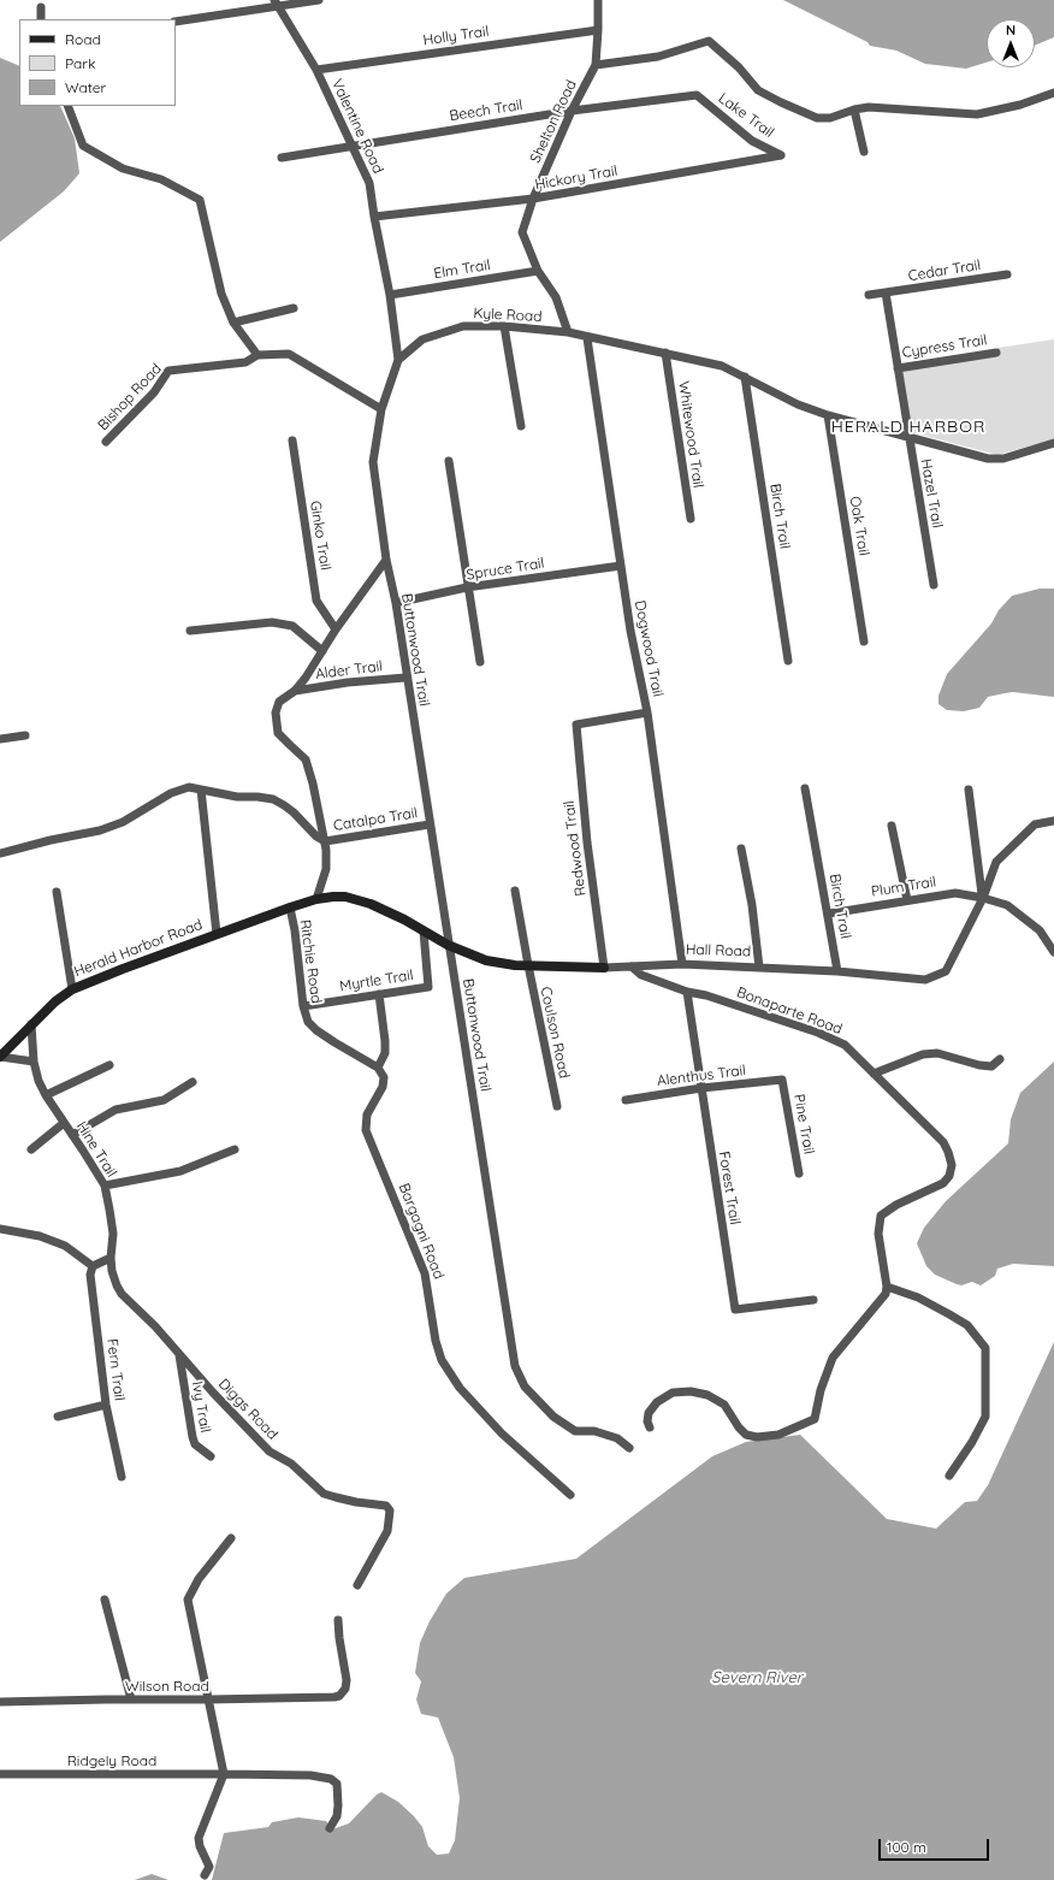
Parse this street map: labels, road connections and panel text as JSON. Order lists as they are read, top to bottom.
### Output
{
  "streets": {
    "street": [
      "Holly Trail",
      "Beech Trail",
      "Lake Trail",
      "Shelton Road",
      "Valentine Road",
      "Hickory Trail",
      "Elm Trail",
      "Cedar Trail",
      "Kyle Road",
      "Cypress Trail",
      "Bishop Road",
      "Whitewood Trail",
      "Hazel Trail",
      "Birch Trail",
      "Oak Trail",
      "Ginko Trail",
      "Spruce Trail",
      "Dogwood Trail",
      "Buttonwood Trail",
      "Alder Trail",
      "Catalpa Trail",
      "Redwood Trail",
      "Plum Trail",
      "Herald Harbor Road",
      "Hall Road",
      "Ritchie Road",
      "Myrtle Trail",
      "Bonaparte Road",
      "Coulson Road",
      "Alenthus Trail",
      "Pine Trail",
      "Hine Trail",
      "Forest Trail",
      "Bargagni Road",
      "Fern Trail",
      "Ivy Trail",
      "Diggs Road",
      "Wilson Road",
      "Ridgely Road"
    ]
  },
  "crossings": [
    ["Holly Trail", "Valentine Road"],
    ["Beech Trail", "Lake Trail"],
    ["Beech Trail", "Shelton Road"],
    ["Beech Trail", "Valentine Road"],
    ["Lake Trail", "Hickory Trail"],
    ["Shelton Road", "Hickory Trail"],
    ["Shelton Road", "Elm Trail"],
    ["Shelton Road", "Kyle Road"],
    ["Valentine Road", "Hickory Trail"],
    ["Valentine Road", "Elm Trail"],
    ["Valentine Road", "Kyle Road"],
    ["Cedar Trail", "Hazel Trail"],
    ["Kyle Road", "Whitewood Trail"],
    ["Kyle Road", "Hazel Trail"],
    ["Kyle Road", "Birch Trail"],
    ["Kyle Road", "Oak Trail"],
    ["Kyle Road", "Dogwood Trail"],
    ["Cypress Trail", "Hazel Trail"],
    ["Birch Trail", "Plum Trail"],
    ["Birch Trail", "Hall Road"],
    ["Spruce Trail", "Dogwood Trail"],
    ["Spruce Trail", "Buttonwood Trail"],
    ["Dogwood Trail", "Redwood Trail"],
    ["Dogwood Trail", "Hall Road"],
    ["Buttonwood Trail", "Alder Trail"],
    ["Buttonwood Trail", "Catalpa Trail"],
    ["Buttonwood Trail", "Hall Road"],
    ["Redwood Trail", "Hall Road"],
    ["Plum Trail", "Hall Road"],
    ["Herald Harbor Road", "Hall Road"],
    ["Herald Harbor Road", "Ritchie Road"],
    ["Herald Harbor Road", "Hine Trail"],
    ["Hall Road", "Myrtle Trail"],
    ["Hall Road", "Bonaparte Road"],
    ["Hall Road", "Coulson Road"],
    ["Ritchie Road", "Myrtle Trail"],
    ["Ritchie Road", "Bargagni Road"],
    ["Myrtle Trail", "Bargagni Road"],
    ["Bonaparte Road", "Forest Trail"],
    ["Alenthus Trail", "Pine Trail"],
    ["Alenthus Trail", "Forest Trail"],
    ["Hine Trail", "Diggs Road"],
    ["Ivy Trail", "Diggs Road"]
  ],
  "districts": ["HERALD HARBOR"],
  "water": ["Severn River"],
  "legend": ["Road", "Park", "Water"],
  "scale_bar": "100 m",
  "north": "top"
}
